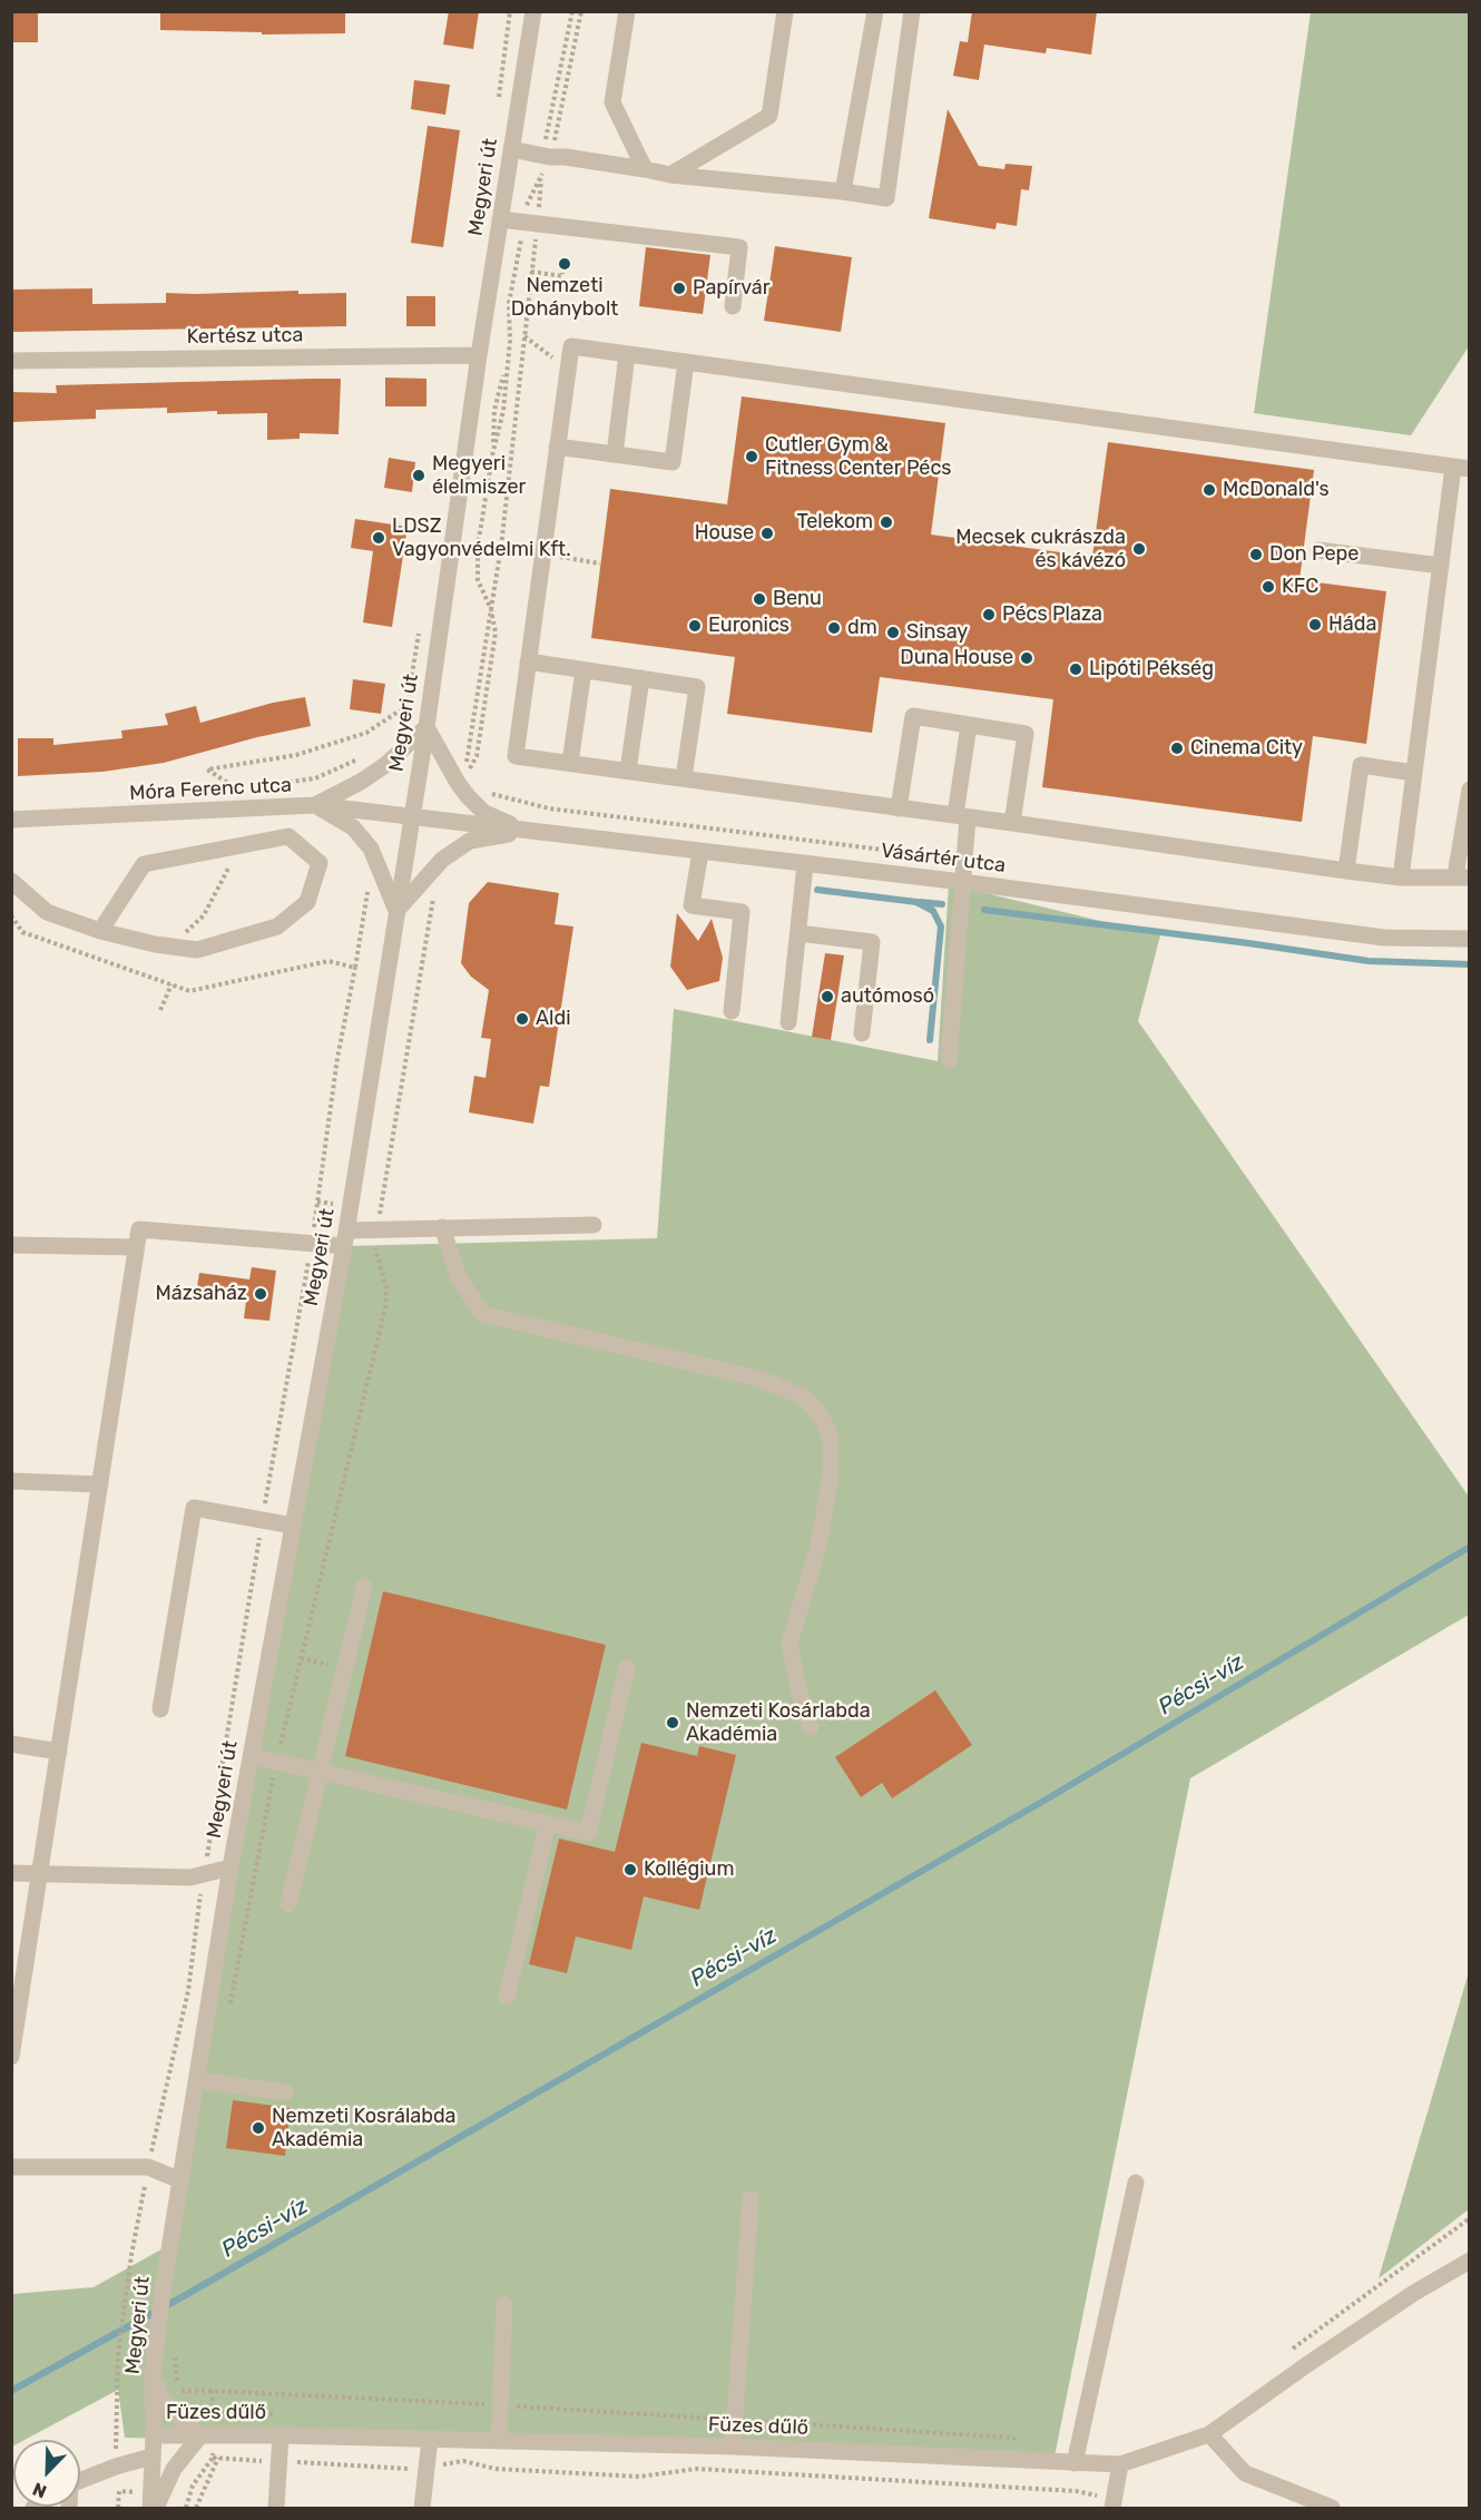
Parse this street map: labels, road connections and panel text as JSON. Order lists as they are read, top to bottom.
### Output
{
  "streets": {
    "street": [
      "Megyeri út",
      "Kertész utca",
      "Móra Ferenc utca",
      "Vásártér utca",
      "Füzes dűlő"
    ]
  },
  "crossings": [
    ["Megyeri út", "Kertész utca"],
    ["Megyeri út", "Móra Ferenc utca"],
    ["Megyeri út", "Vásártér utca"],
    ["Megyeri út", "Füzes dűlő"],
    ["Móra Ferenc utca", "Vásártér utca"]
  ],
  "water": ["Pécsi-víz"],
  "places": [
    "Nemzeti Dohánybolt",
    "Papírvár",
    "Cutler Gym & Fitness Center Pécs",
    "Megyeri élelmiszer",
    "McDonald's",
    "Telekom",
    "House",
    "LDSZ Vagyonvédelmi Kft.",
    "Mecsek cukrászda és kávézó",
    "Don Pepe",
    "KFC",
    "Benu",
    "Pécs Plaza",
    "Háda",
    "Euronics",
    "dm",
    "Sinsay",
    "Duna House",
    "Lipóti Pékség",
    "Cinema City",
    "autómosó",
    "Aldi",
    "Mázsaház",
    "Nemzeti Kosárlabda Akadémia",
    "Kollégium",
    "Nemzeti Kosrálabda Akadémia"
  ],
  "north": "bottom left"
}
